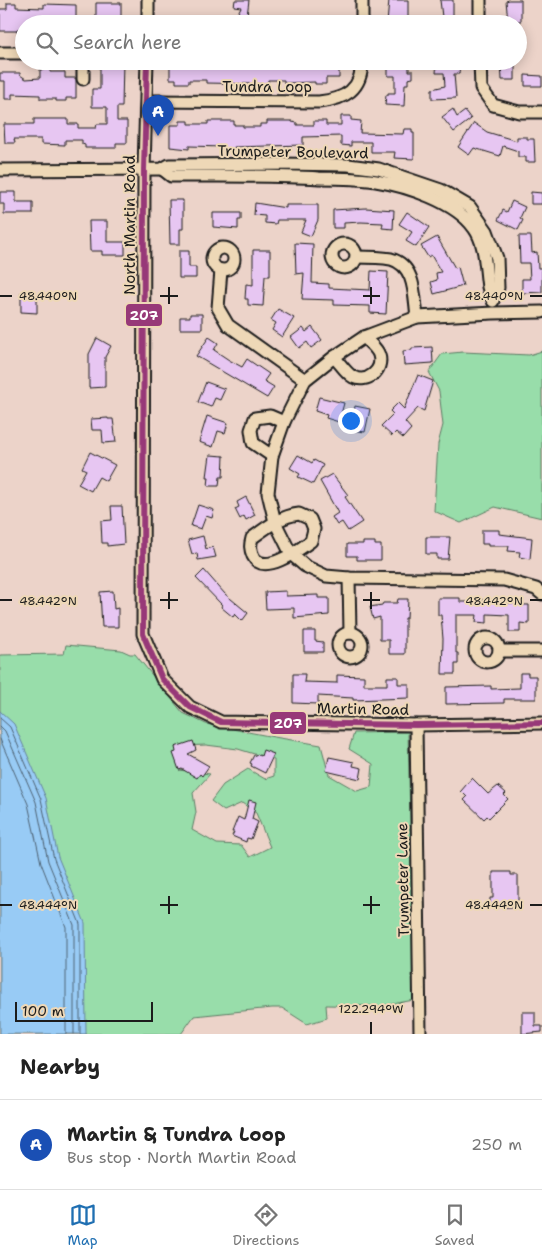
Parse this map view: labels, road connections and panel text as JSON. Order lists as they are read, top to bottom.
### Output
{
  "streets": {
    "street": [
      "Tundra Loop",
      "Trumpeter Boulevard",
      "North Martin Road",
      "Martin Road",
      "Trumpeter Lane"
    ]
  },
  "crossings": [
    ["Tundra Loop", "North Martin Road"],
    ["Trumpeter Boulevard", "North Martin Road"],
    ["North Martin Road", "Martin Road"],
    ["Martin Road", "Trumpeter Lane"]
  ],
  "lines": ["transit line 207"],
  "scale_bar": "100 m",
  "page": {
    "search": "Search here",
    "pins": "A",
    "scale": "100 m",
    "heading": "Nearby",
    "list": [
      {
        "mark": "A",
        "name": "Martin & Tundra Loop",
        "note": "Bus stop · North Martin Road",
        "value": "250 m"
      }
    ],
    "nav": ["Map", "Directions", "Saved"]
  },
  "coordinates": [
    "48.440°N",
    "48.442°N",
    "48.444°N",
    "122.294°W"
  ]
}
